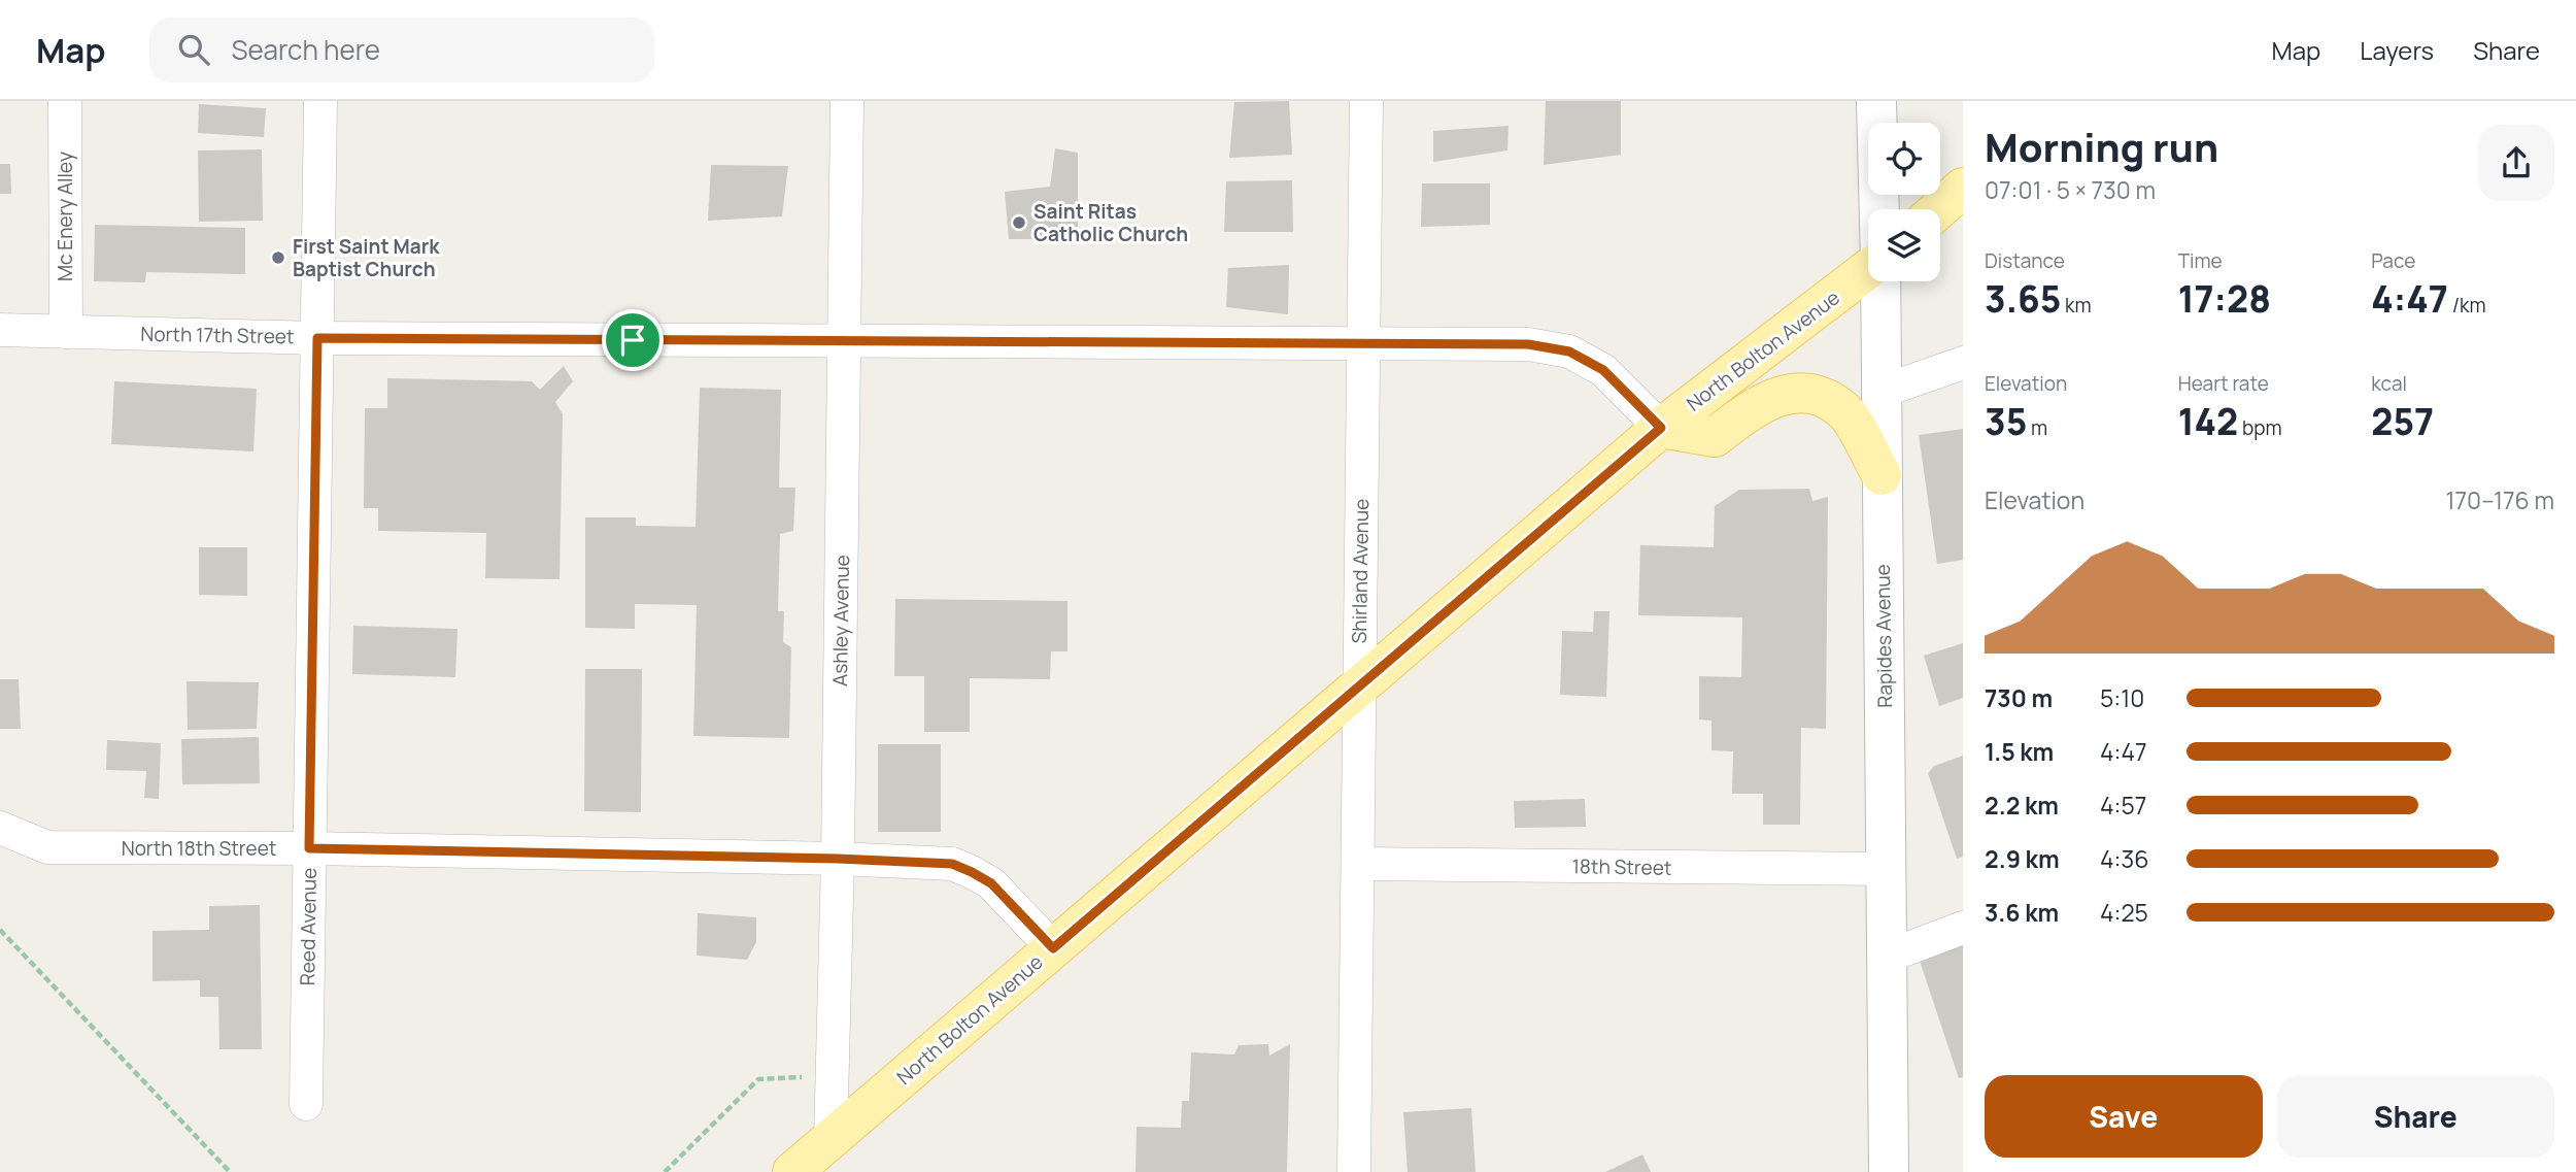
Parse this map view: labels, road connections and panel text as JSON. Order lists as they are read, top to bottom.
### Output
{
  "streets": {
    "main road": ["North Bolton Avenue", "Rapides Avenue"],
    "street": [
      "Mc Enery Alley",
      "North 17th Street",
      "Shirland Avenue",
      "Ashley Avenue",
      "North 18th Street",
      "18th Street",
      "Reed Avenue"
    ]
  },
  "crossings": [
    ["Mc Enery Alley", "North 17th Street"],
    ["North 17th Street", "North Bolton Avenue"],
    ["North 17th Street", "Shirland Avenue"],
    ["North 17th Street", "Ashley Avenue"],
    ["North 17th Street", "Reed Avenue"],
    ["North Bolton Avenue", "Shirland Avenue"],
    ["North Bolton Avenue", "Ashley Avenue"],
    ["North Bolton Avenue", "North 18th Street"],
    ["Shirland Avenue", "18th Street"],
    ["Ashley Avenue", "North 18th Street"],
    ["Rapides Avenue", "18th Street"],
    ["North 18th Street", "Reed Avenue"]
  ],
  "places": ["Saint Ritas Catholic Church", "First Saint Mark Baptist Church"],
  "page": {
    "header": "Map",
    "search": "Search here",
    "nav": ["Map", "Layers", "Share"],
    "heading": ["Morning run", "07:01 · 5 × 730 m"],
    "stats": [
      ["Distance", "3.65 km"],
      ["Time", "17:28"],
      ["Pace", "4:47 /km"],
      ["Elevation", "35 m"],
      ["Heart rate", "142 bpm"],
      ["kcal", "257"]
    ],
    "chart": ["Elevation", "170–176 m"],
    "list": [
      {
        "name": "730 m",
        "note": "5:10"
      },
      {
        "name": "1.5 km",
        "note": "4:47"
      },
      {
        "name": "2.2 km",
        "note": "4:57"
      },
      {
        "name": "2.9 km",
        "note": "4:36"
      },
      {
        "name": "3.6 km",
        "note": "4:25"
      }
    ],
    "buttons": ["Save", "Share"]
  }
}
